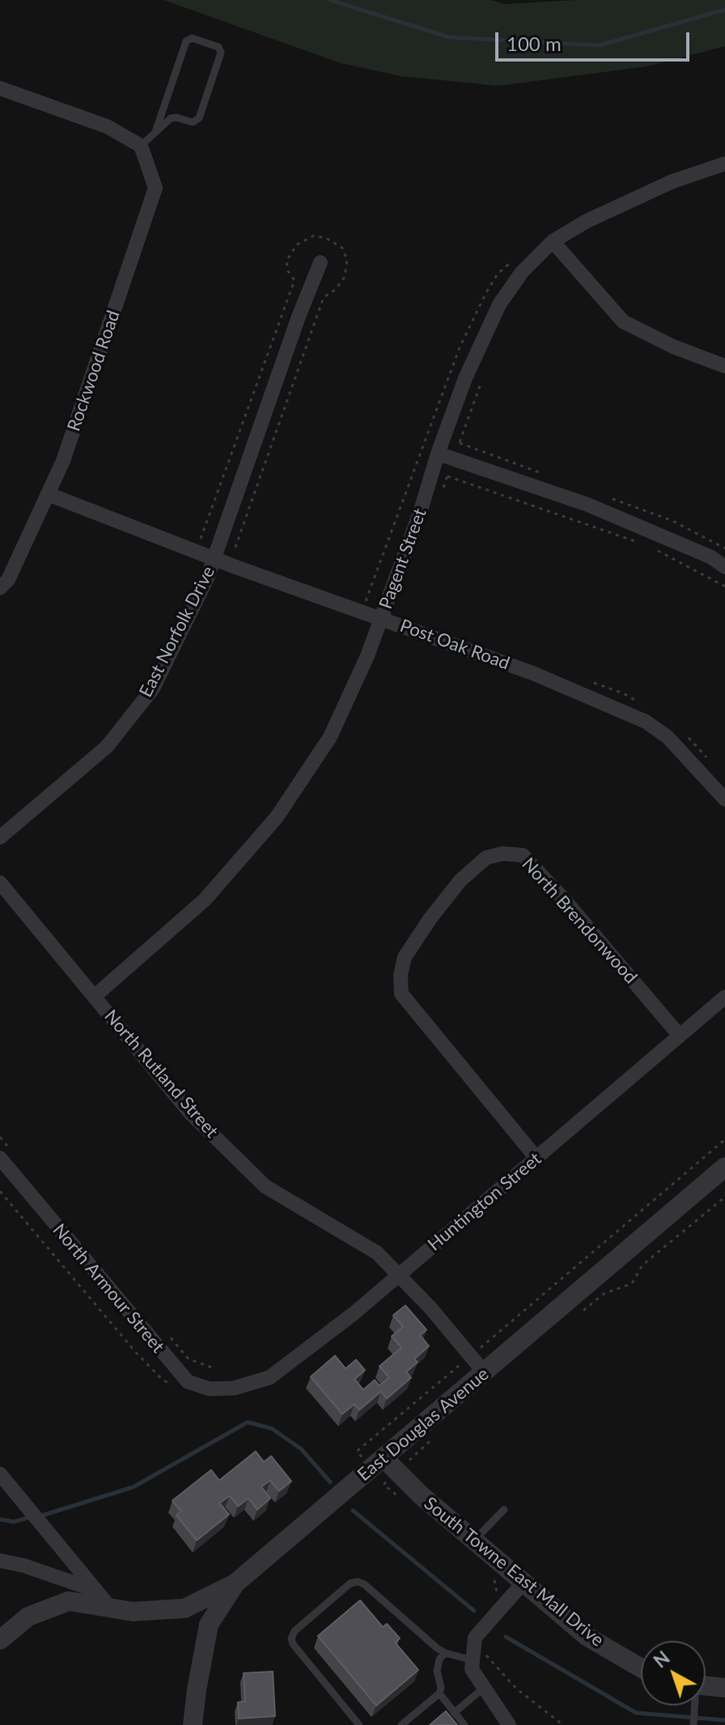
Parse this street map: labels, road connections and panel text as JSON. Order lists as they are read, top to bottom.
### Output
{
  "streets": {
    "street": [
      "Rockwood Road",
      "Pagent Street",
      "East Norfolk Drive",
      "Post Oak Road",
      "North Brendonwood",
      "North Rutland Street",
      "Huntington Street",
      "North Armour Street",
      "East Douglas Avenue",
      "South Towne East Mall Drive"
    ]
  },
  "crossings": [
    ["Rockwood Road", "Post Oak Road"],
    ["Pagent Street", "Post Oak Road"],
    ["Pagent Street", "North Rutland Street"],
    ["East Norfolk Drive", "Post Oak Road"],
    ["North Brendonwood", "Huntington Street"],
    ["North Rutland Street", "Huntington Street"],
    ["North Rutland Street", "East Douglas Avenue"],
    ["Huntington Street", "North Armour Street"],
    ["East Douglas Avenue", "South Towne East Mall Drive"]
  ],
  "scale_bar": "100 m",
  "north": "top left"
}
